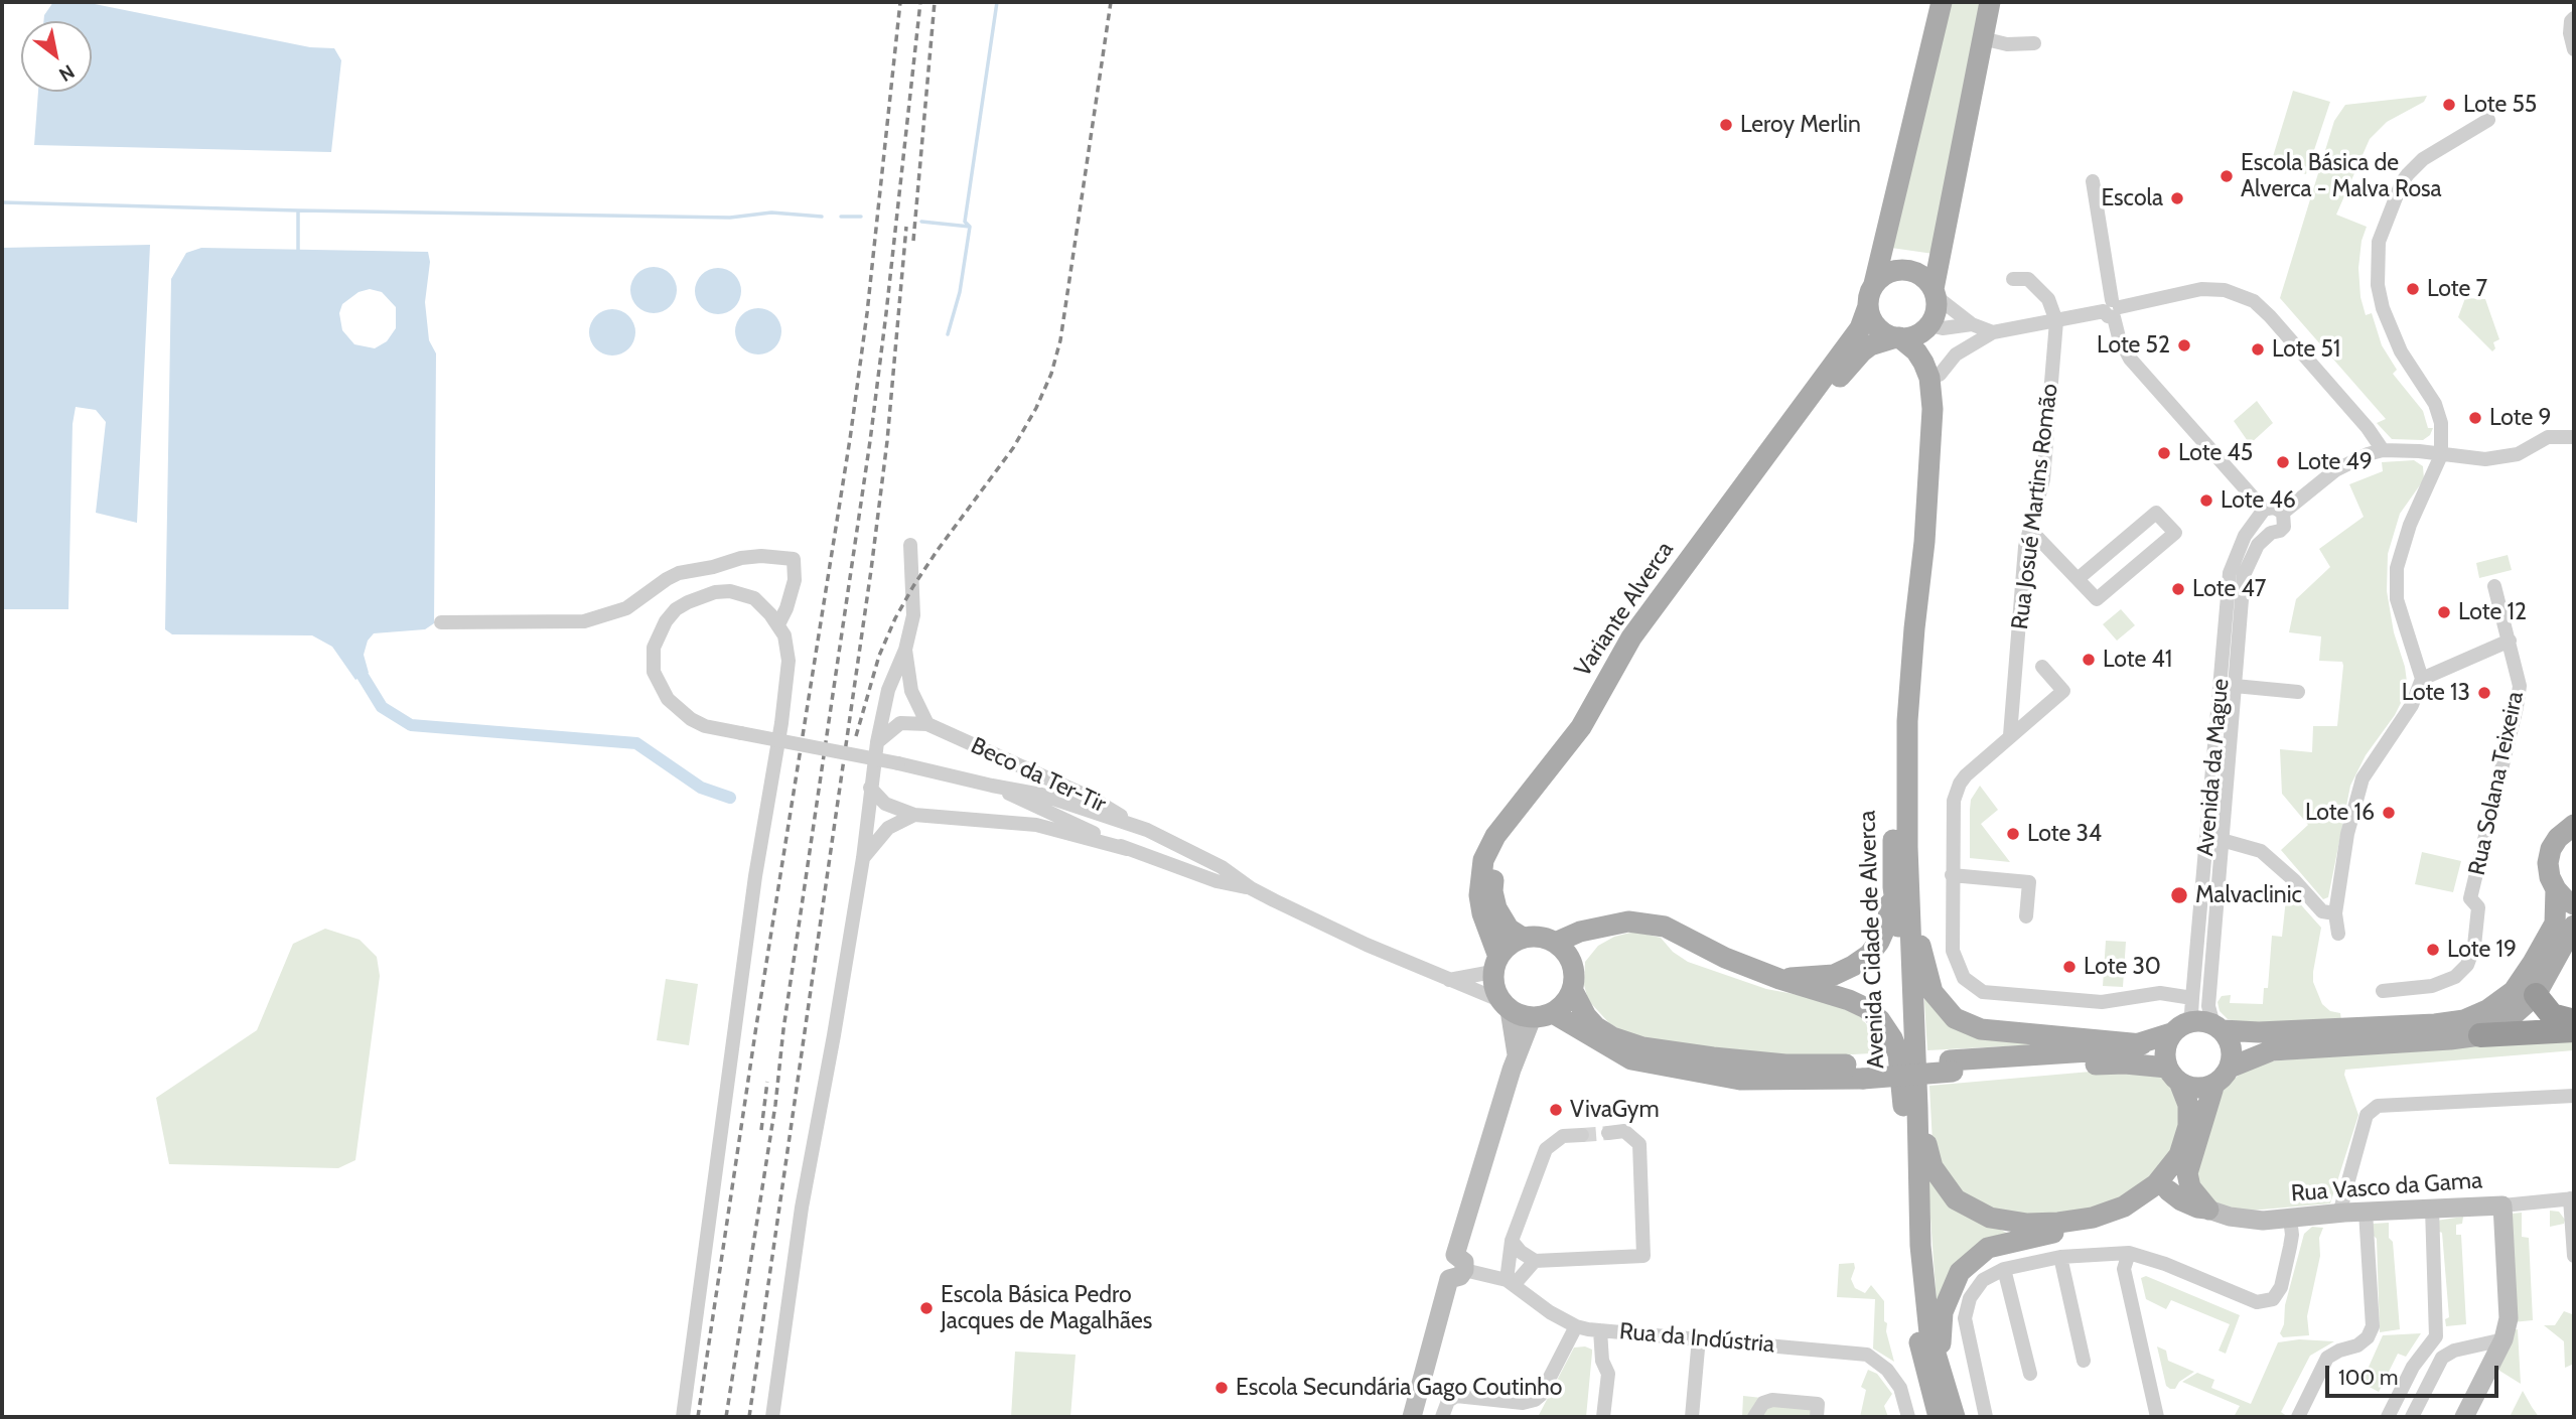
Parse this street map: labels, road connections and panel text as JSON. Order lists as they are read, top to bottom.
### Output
{
  "streets": {
    "main road": ["Variante Alverca", "Avenida Cidade de Alverca", "Rua Vasco da Gama"],
    "street": [
      "Rua Josué Martins Romão",
      "Avenida da Mague",
      "Beco da Ter-Tir",
      "Rua Solana Teixeira",
      "Rua da Indústria"
    ]
  },
  "crossings": [
    ["Variante Alverca", "Avenida Cidade de Alverca"]
  ],
  "places": [
    "Lote 55",
    "Leroy Merlin",
    "Escola Básica de Alverca - Malva Rosa",
    "Escola",
    "Lote 7",
    "Lote 52",
    "Lote 51",
    "Lote 9",
    "Lote 45",
    "Lote 49",
    "Lote 46",
    "Lote 47",
    "Lote 12",
    "Lote 41",
    "Lote 13",
    "Lote 16",
    "Lote 34",
    "Malvaclinic",
    "Lote 19",
    "Lote 30",
    "VivaGym",
    "Escola Básica Pedro Jacques de Magalhães",
    "Escola Secundária Gago Coutinho"
  ],
  "scale_bar": "100 m",
  "north": "bottom right"
}
